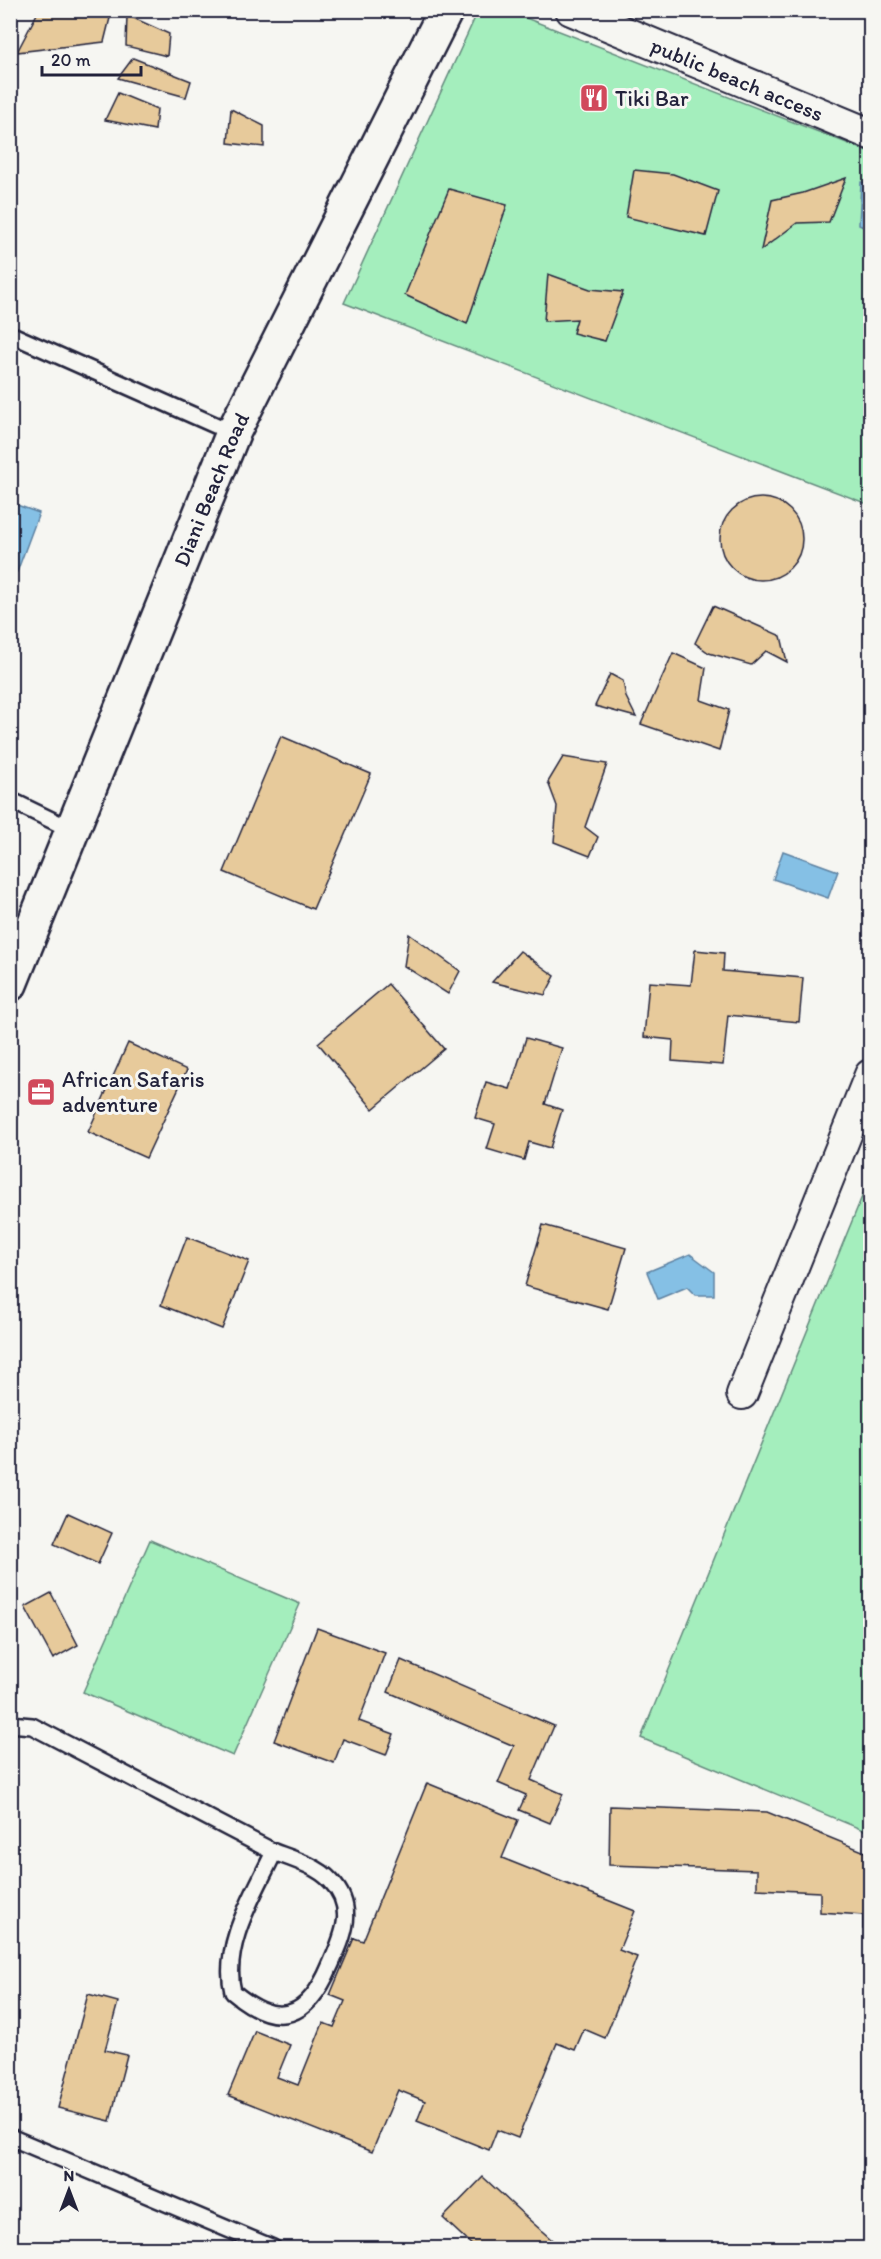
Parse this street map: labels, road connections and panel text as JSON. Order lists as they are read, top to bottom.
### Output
{
  "streets": {
    "main road": ["Diani Beach Road"],
    "street": ["public beach access"]
  },
  "places": {
    "restaurant": ["Tiki Bar"],
    "office": ["African Safaris adventure"]
  },
  "scale_bar": "20 m",
  "north": "top"
}
